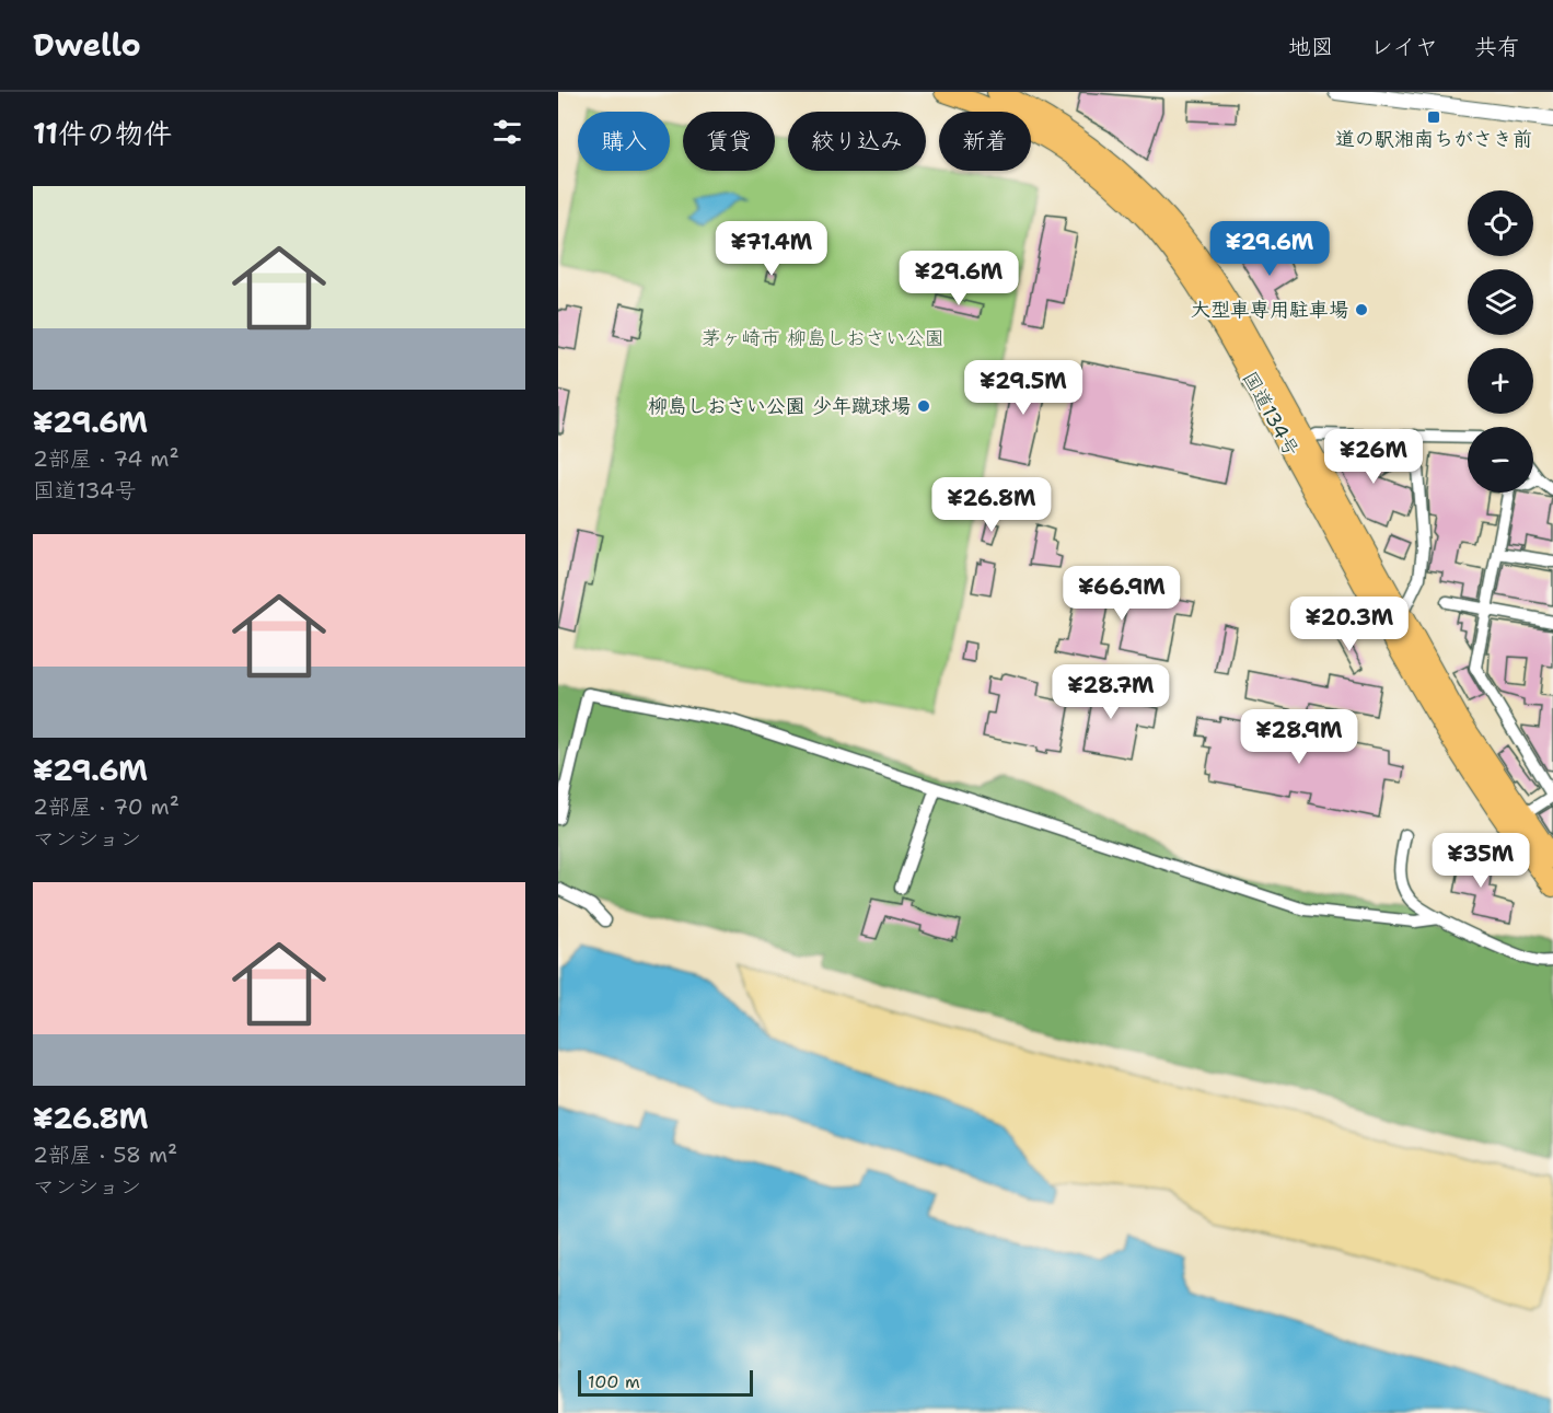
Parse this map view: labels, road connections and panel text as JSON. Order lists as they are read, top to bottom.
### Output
{
  "streets": {
    "highway": ["国道134号"]
  },
  "parks": ["茅ヶ崎市 柳島しおさい公園"],
  "places": {
    "transit": ["道の駅湘南ちがさき前"],
    "other": ["大型車専用駐車場", "柳島しおさい公園 少年蹴球場"]
  },
  "scale_bar": "100 m",
  "page": {
    "header": "Dwello",
    "nav": ["地図", "レイヤ", "共有"],
    "heading": "11件の物件",
    "chip": [
      "購入",
      "賃貸",
      "絞り込み",
      "新着"
    ],
    "list": [
      {
        "name": "¥29.6M",
        "note": "2部屋 · 74 m² · 国道134号"
      },
      {
        "name": "¥29.6M",
        "note": "2部屋 · 70 m² · マンション"
      },
      {
        "name": "¥26.8M",
        "note": "2部屋 · 58 m² · マンション"
      }
    ],
    "map_buttons": ["+", "−"],
    "price": [
      "¥71.4M",
      "¥29.6M",
      "¥29.6M",
      "¥29.5M",
      "¥26M",
      "¥26.8M",
      "¥66.9M",
      "¥20.3M",
      "¥28.7M",
      "¥28.9M",
      "¥35M"
    ],
    "scale": "100 m"
  }
}
